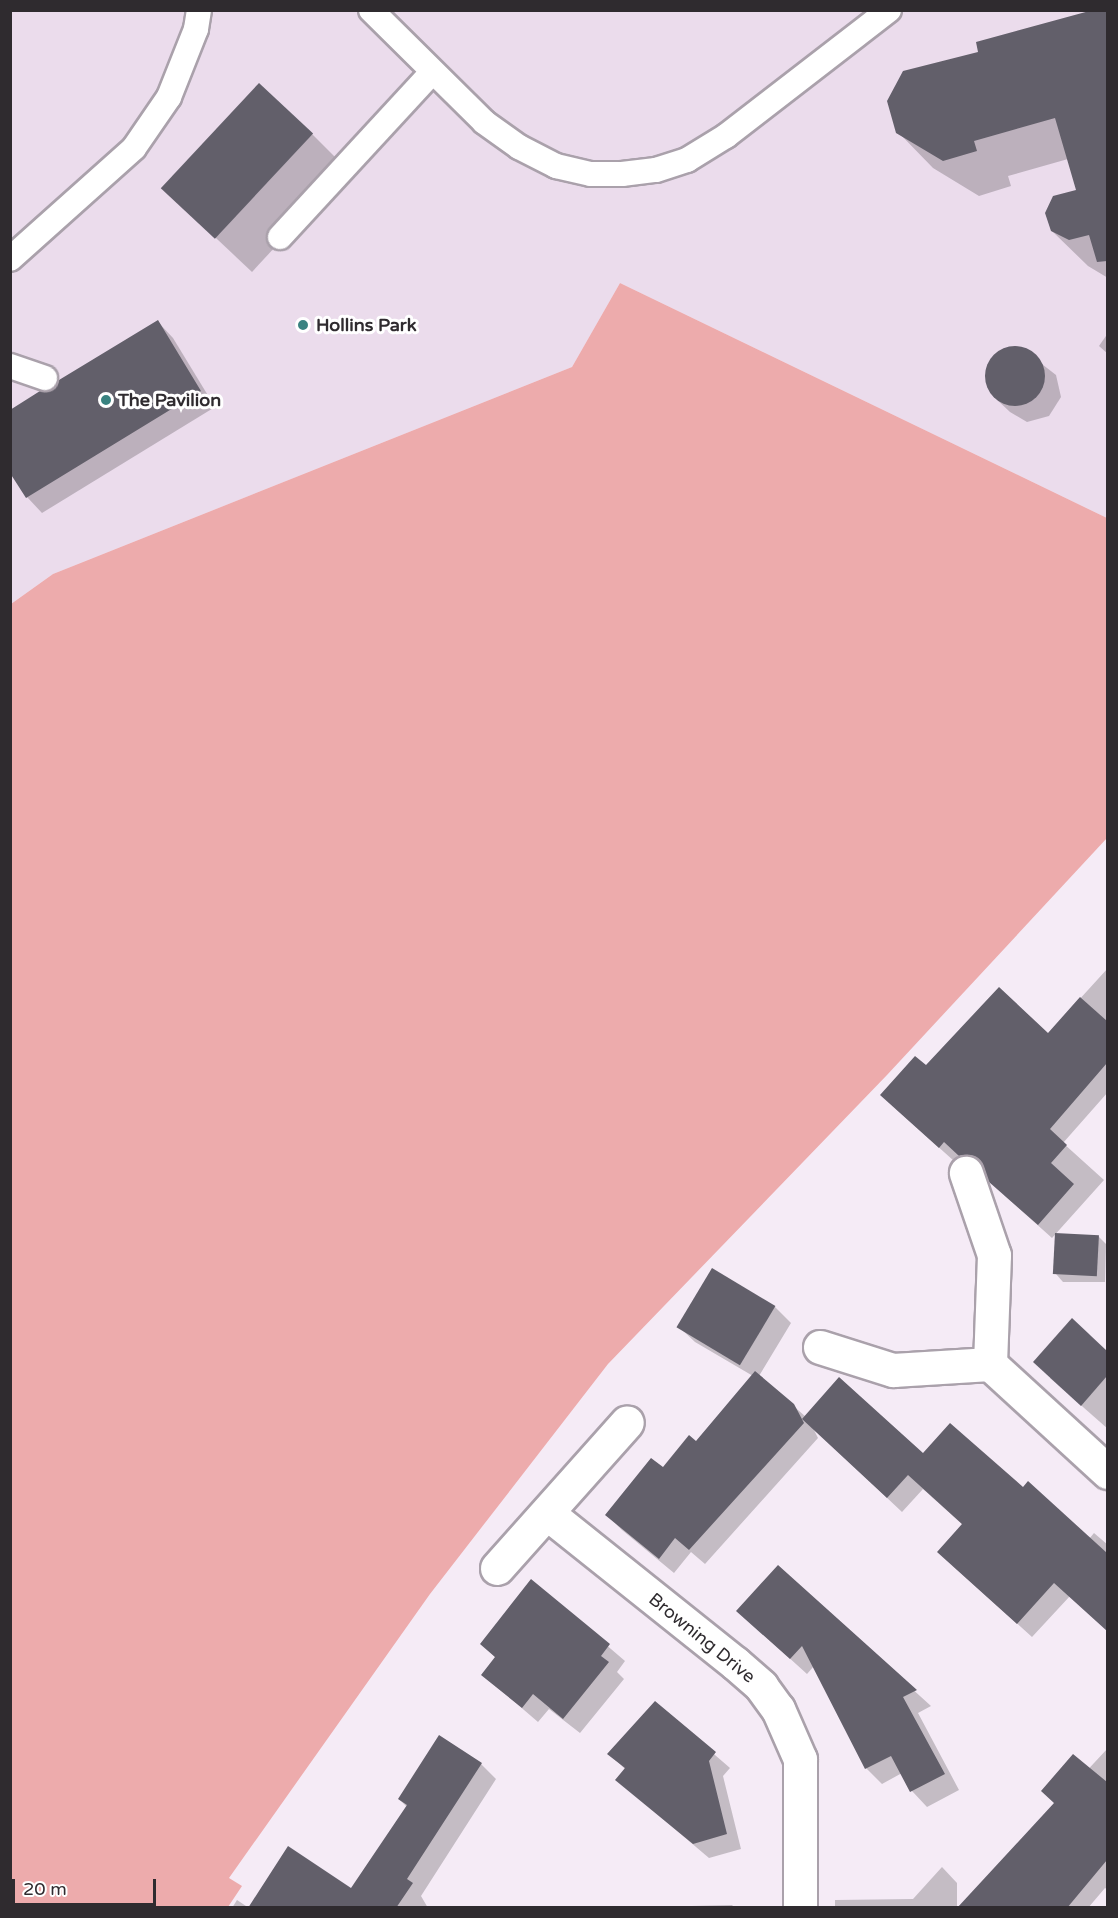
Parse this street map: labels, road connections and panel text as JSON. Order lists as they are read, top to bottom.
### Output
{
  "streets": {
    "street": ["Browning Drive"]
  },
  "places": ["Hollins Park", "The Pavilion"],
  "scale_bar": "20 m"
}
